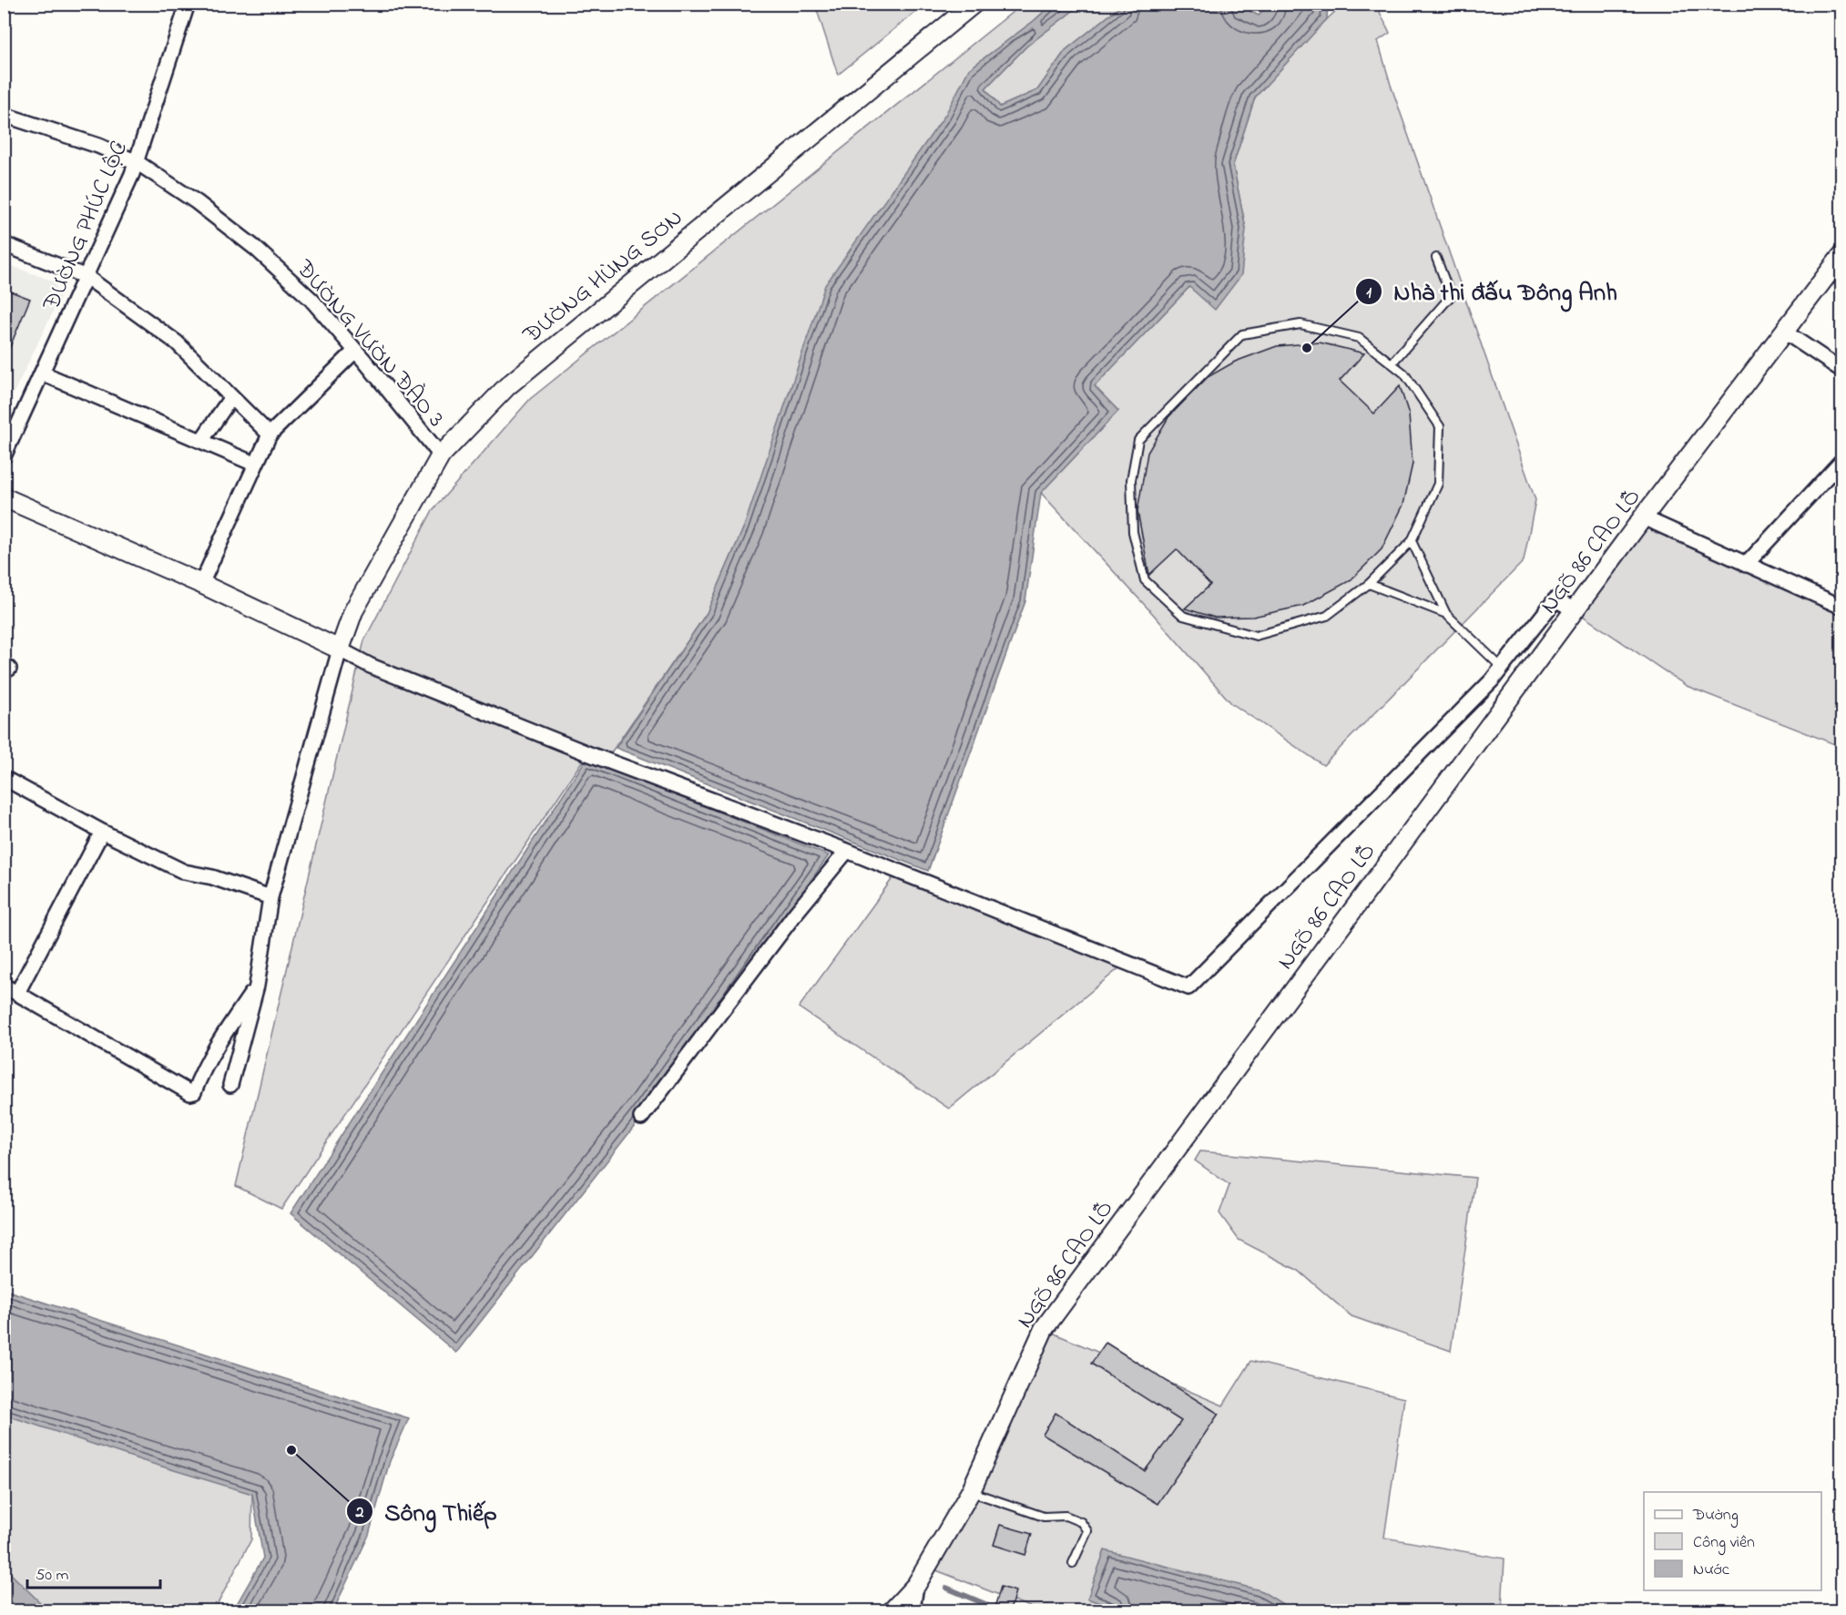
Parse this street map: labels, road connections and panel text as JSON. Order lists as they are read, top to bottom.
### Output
{
  "streets": {
    "street": [
      "ĐƯỜNG PHÚC LỘC",
      "ĐƯỜNG HÙNG SƠN",
      "ĐƯỜNG VƯỜN ĐÀO 3",
      "NGÕ 86 CAO LỖ"
    ]
  },
  "crossings": [
    ["ĐƯỜNG PHÚC LỘC", "ĐƯỜNG VƯỜN ĐÀO 3"],
    ["ĐƯỜNG HÙNG SƠN", "ĐƯỜNG VƯỜN ĐÀO 3"]
  ],
  "places": ["Nhà thi đấu Đông Anh", "Sông Thiếp"],
  "legend": ["Đường", "Công viên", "Nước"],
  "scale_bar": "50 m"
}
